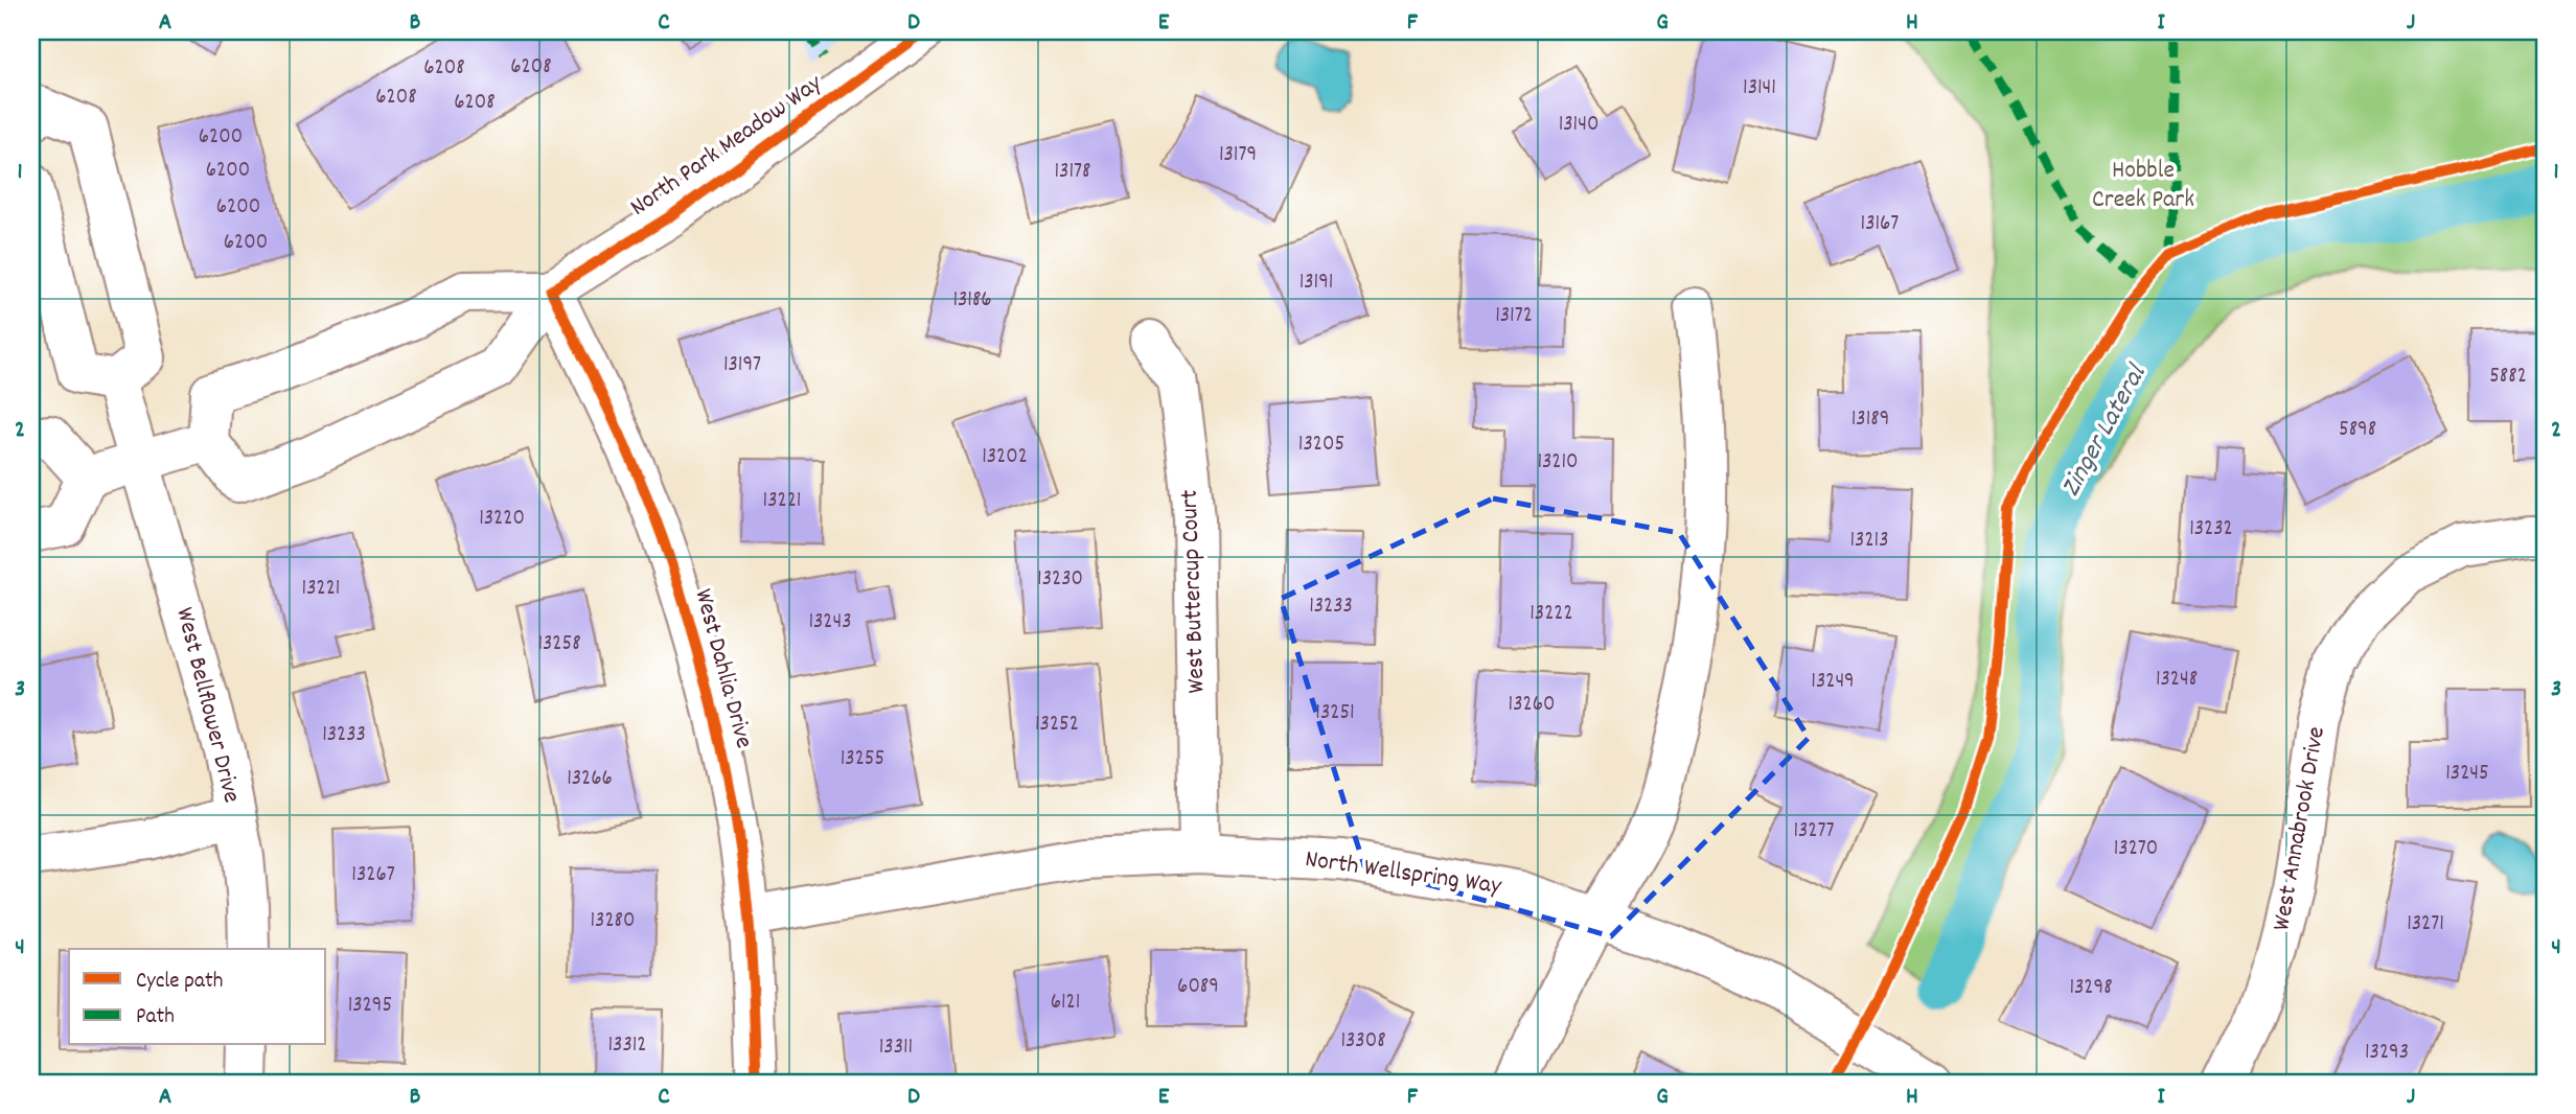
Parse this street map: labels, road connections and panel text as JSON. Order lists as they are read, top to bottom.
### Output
{
  "streets": {
    "street": [
      "North Park Meadow Way",
      "West Buttercup Court",
      "West Dahlia Drive",
      "West Bellflower Drive",
      "West Annabrook Drive",
      "North Wellspring Way"
    ]
  },
  "crossings": [
    ["North Park Meadow Way", "West Dahlia Drive"],
    ["West Buttercup Court", "North Wellspring Way"],
    ["West Dahlia Drive", "North Wellspring Way"]
  ],
  "water": ["Zinger Lateral"],
  "parks": ["Hobble Creek Park"],
  "house_numbers": [
    "6208",
    "6208",
    "13141",
    "6208",
    "6208",
    "13140",
    "6200",
    "13179",
    "6200",
    "13178",
    "6200",
    "13167",
    "6200",
    "13191",
    "13186",
    "13172",
    "13197",
    "5882",
    "13189",
    "5898",
    "13205",
    "13202",
    "13210",
    "13221",
    "13220",
    "13232",
    "13213",
    "13230",
    "13221",
    "13233",
    "13222",
    "13243",
    "13258",
    "13248",
    "13249",
    "13260",
    "13251",
    "13252",
    "13233",
    "13255",
    "13245",
    "13266",
    "13277",
    "13270",
    "13267",
    "13280",
    "13271",
    "6089",
    "13298",
    "6121",
    "13295",
    "13308",
    "13312",
    "13311",
    "13293"
  ],
  "legend": ["Cycle path", "Path"],
  "grid": {
    "columns": [
      "A",
      "B",
      "C",
      "D",
      "E",
      "F",
      "G",
      "H",
      "I",
      "J"
    ],
    "rows": [
      "1",
      "2",
      "3",
      "4"
    ]
  }
}
